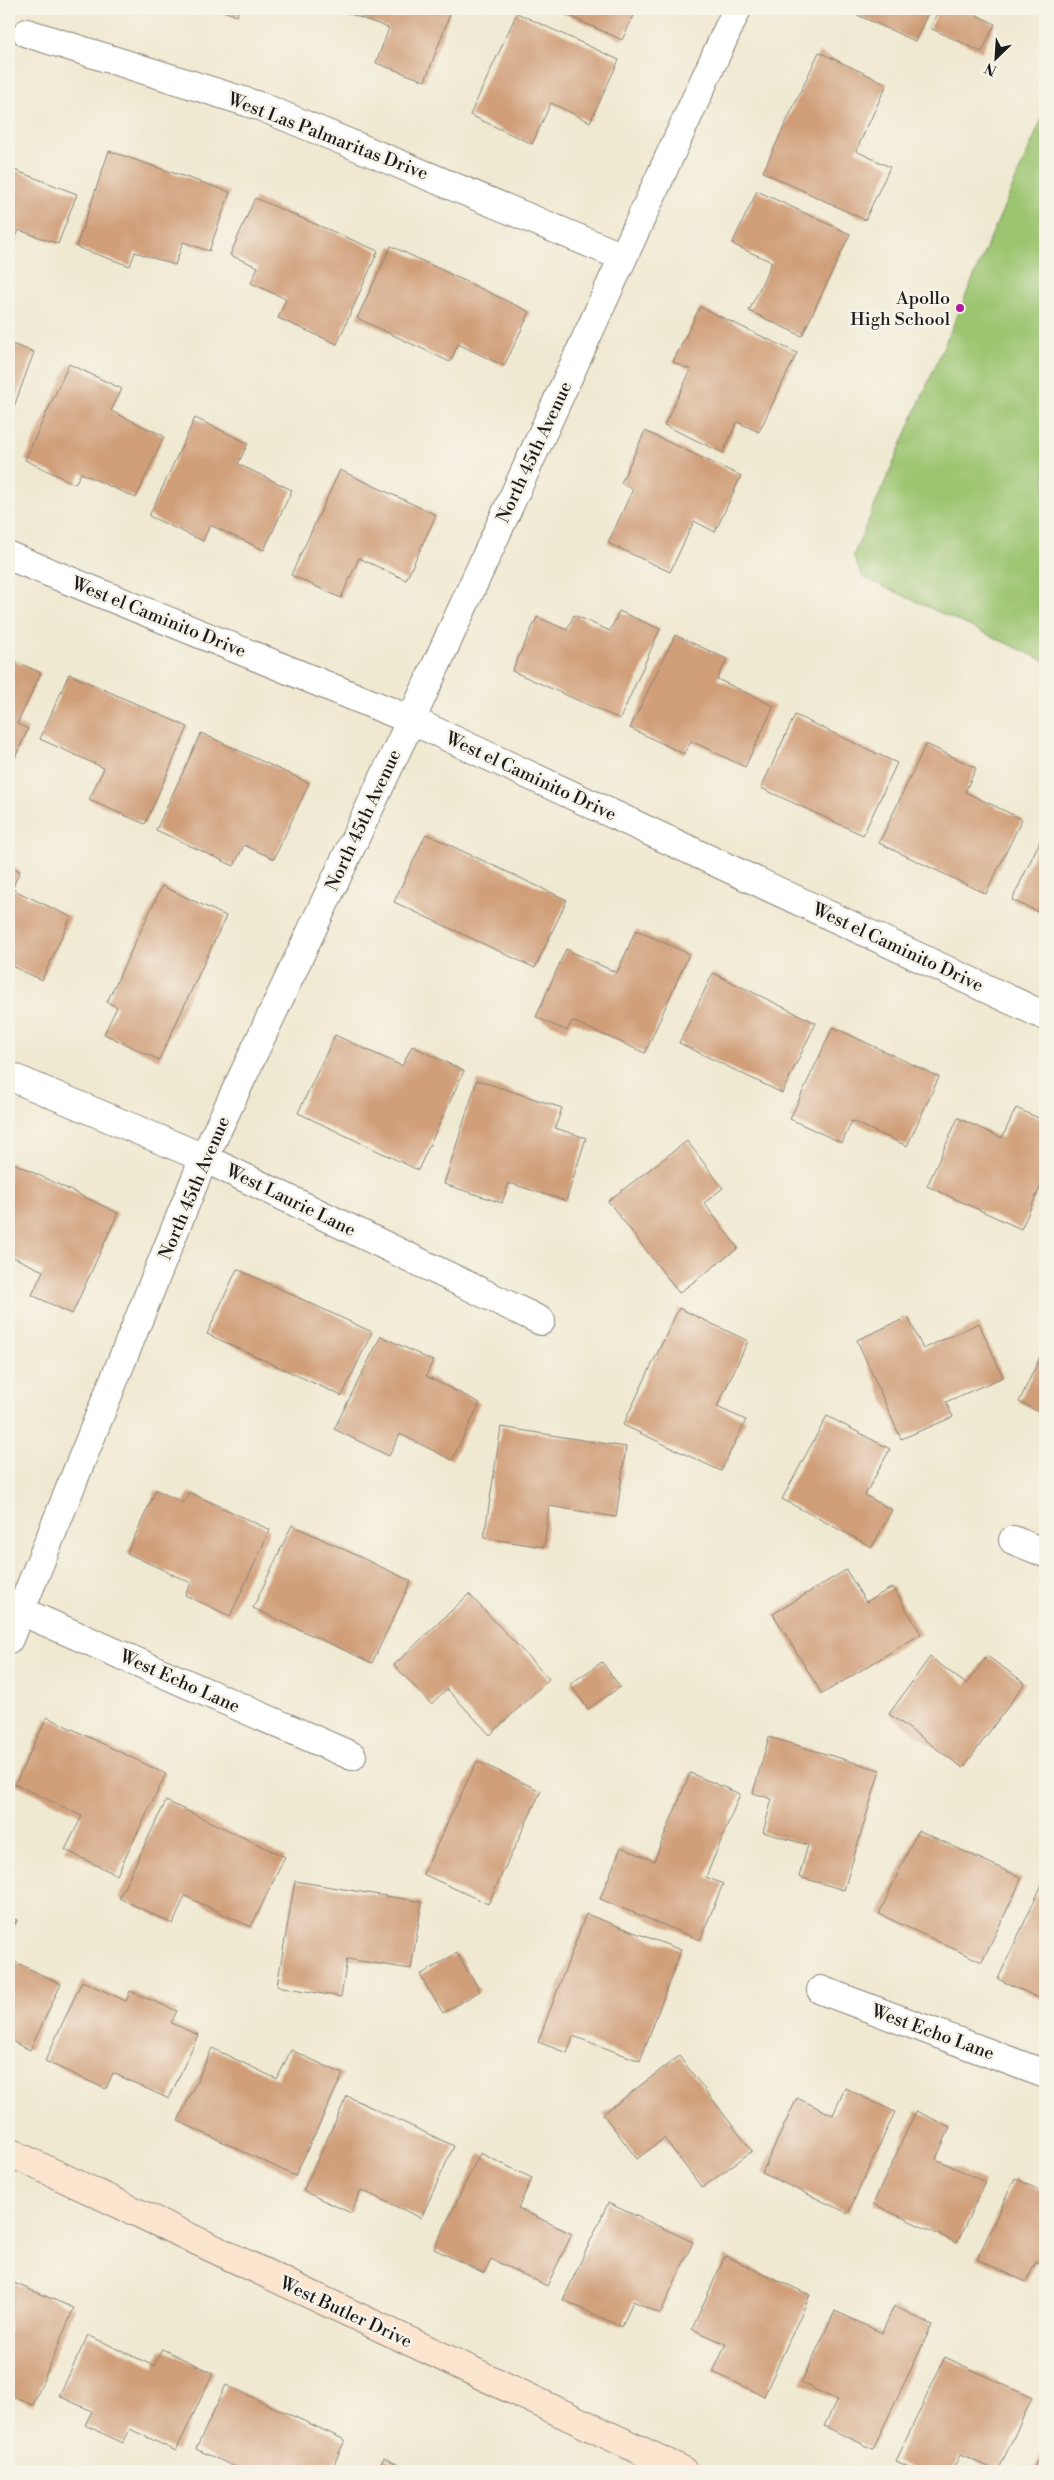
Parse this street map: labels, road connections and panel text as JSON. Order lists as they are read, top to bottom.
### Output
{
  "streets": {
    "street": [
      "West Las Palmaritas Drive",
      "North 45th Avenue",
      "West el Caminito Drive",
      "West Laurie Lane",
      "West Echo Lane",
      "West Butler Drive"
    ]
  },
  "crossings": [
    ["West Las Palmaritas Drive", "North 45th Avenue"],
    ["North 45th Avenue", "West el Caminito Drive"],
    ["North 45th Avenue", "West Laurie Lane"],
    ["North 45th Avenue", "West Echo Lane"]
  ],
  "places": ["Apollo High School"],
  "north": "bottom left"
}
